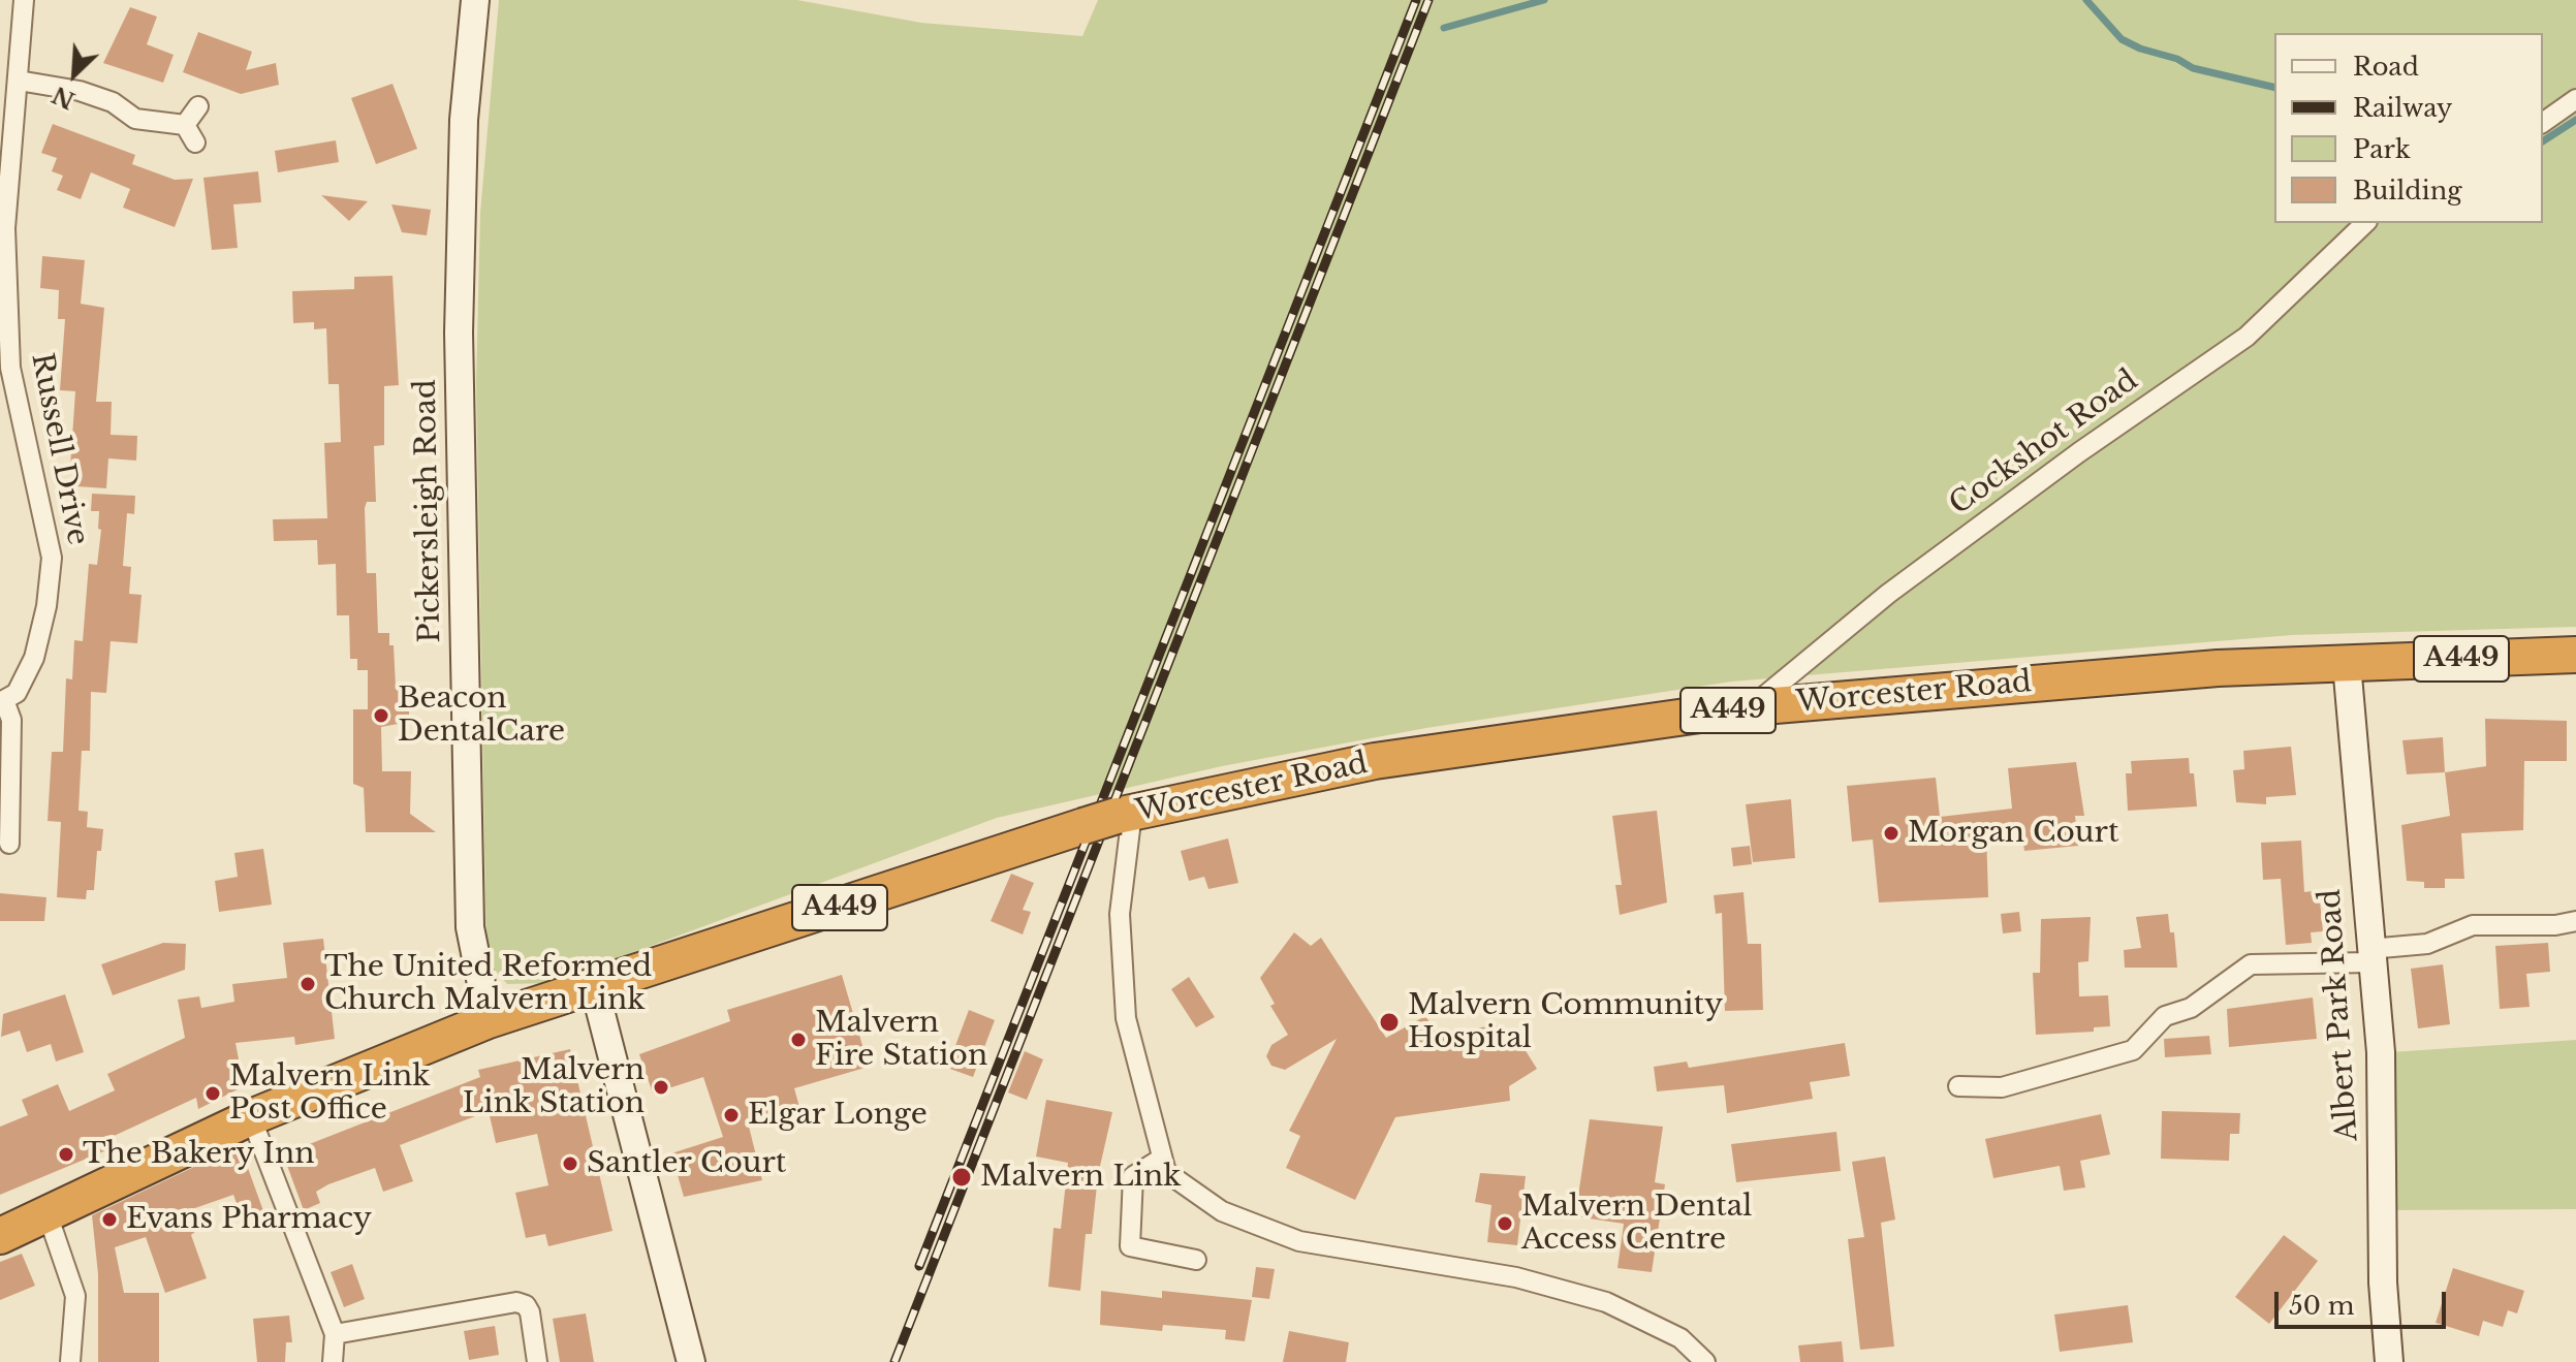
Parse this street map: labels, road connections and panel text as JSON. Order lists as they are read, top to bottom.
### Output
{
  "streets": {
    "highway": ["A449", "Worcester Road"],
    "street": [
      "Cockshot Road",
      "Russell Drive",
      "Pickersleigh Road",
      "Albert Park Road"
    ]
  },
  "crossings": [
    ["Cockshot Road", "Worcester Road"],
    ["Pickersleigh Road", "Worcester Road"],
    ["Worcester Road", "Albert Park Road"]
  ],
  "places": [
    "Beacon DentalCare",
    "Morgan Court",
    "The United Reformed Church Malvern Link",
    "Malvern Community Hospital",
    "Malvern Fire Station",
    "Malvern Link Station",
    "Malvern Link Post Office",
    "Elgar Longe",
    "The Bakery Inn",
    "Santler Court",
    "Malvern Link",
    "Evans Pharmacy",
    "Malvern Dental Access Centre"
  ],
  "legend": [
    "Road",
    "Railway",
    "Park",
    "Building"
  ],
  "scale_bar": "50 m",
  "north": "bottom left"
}
